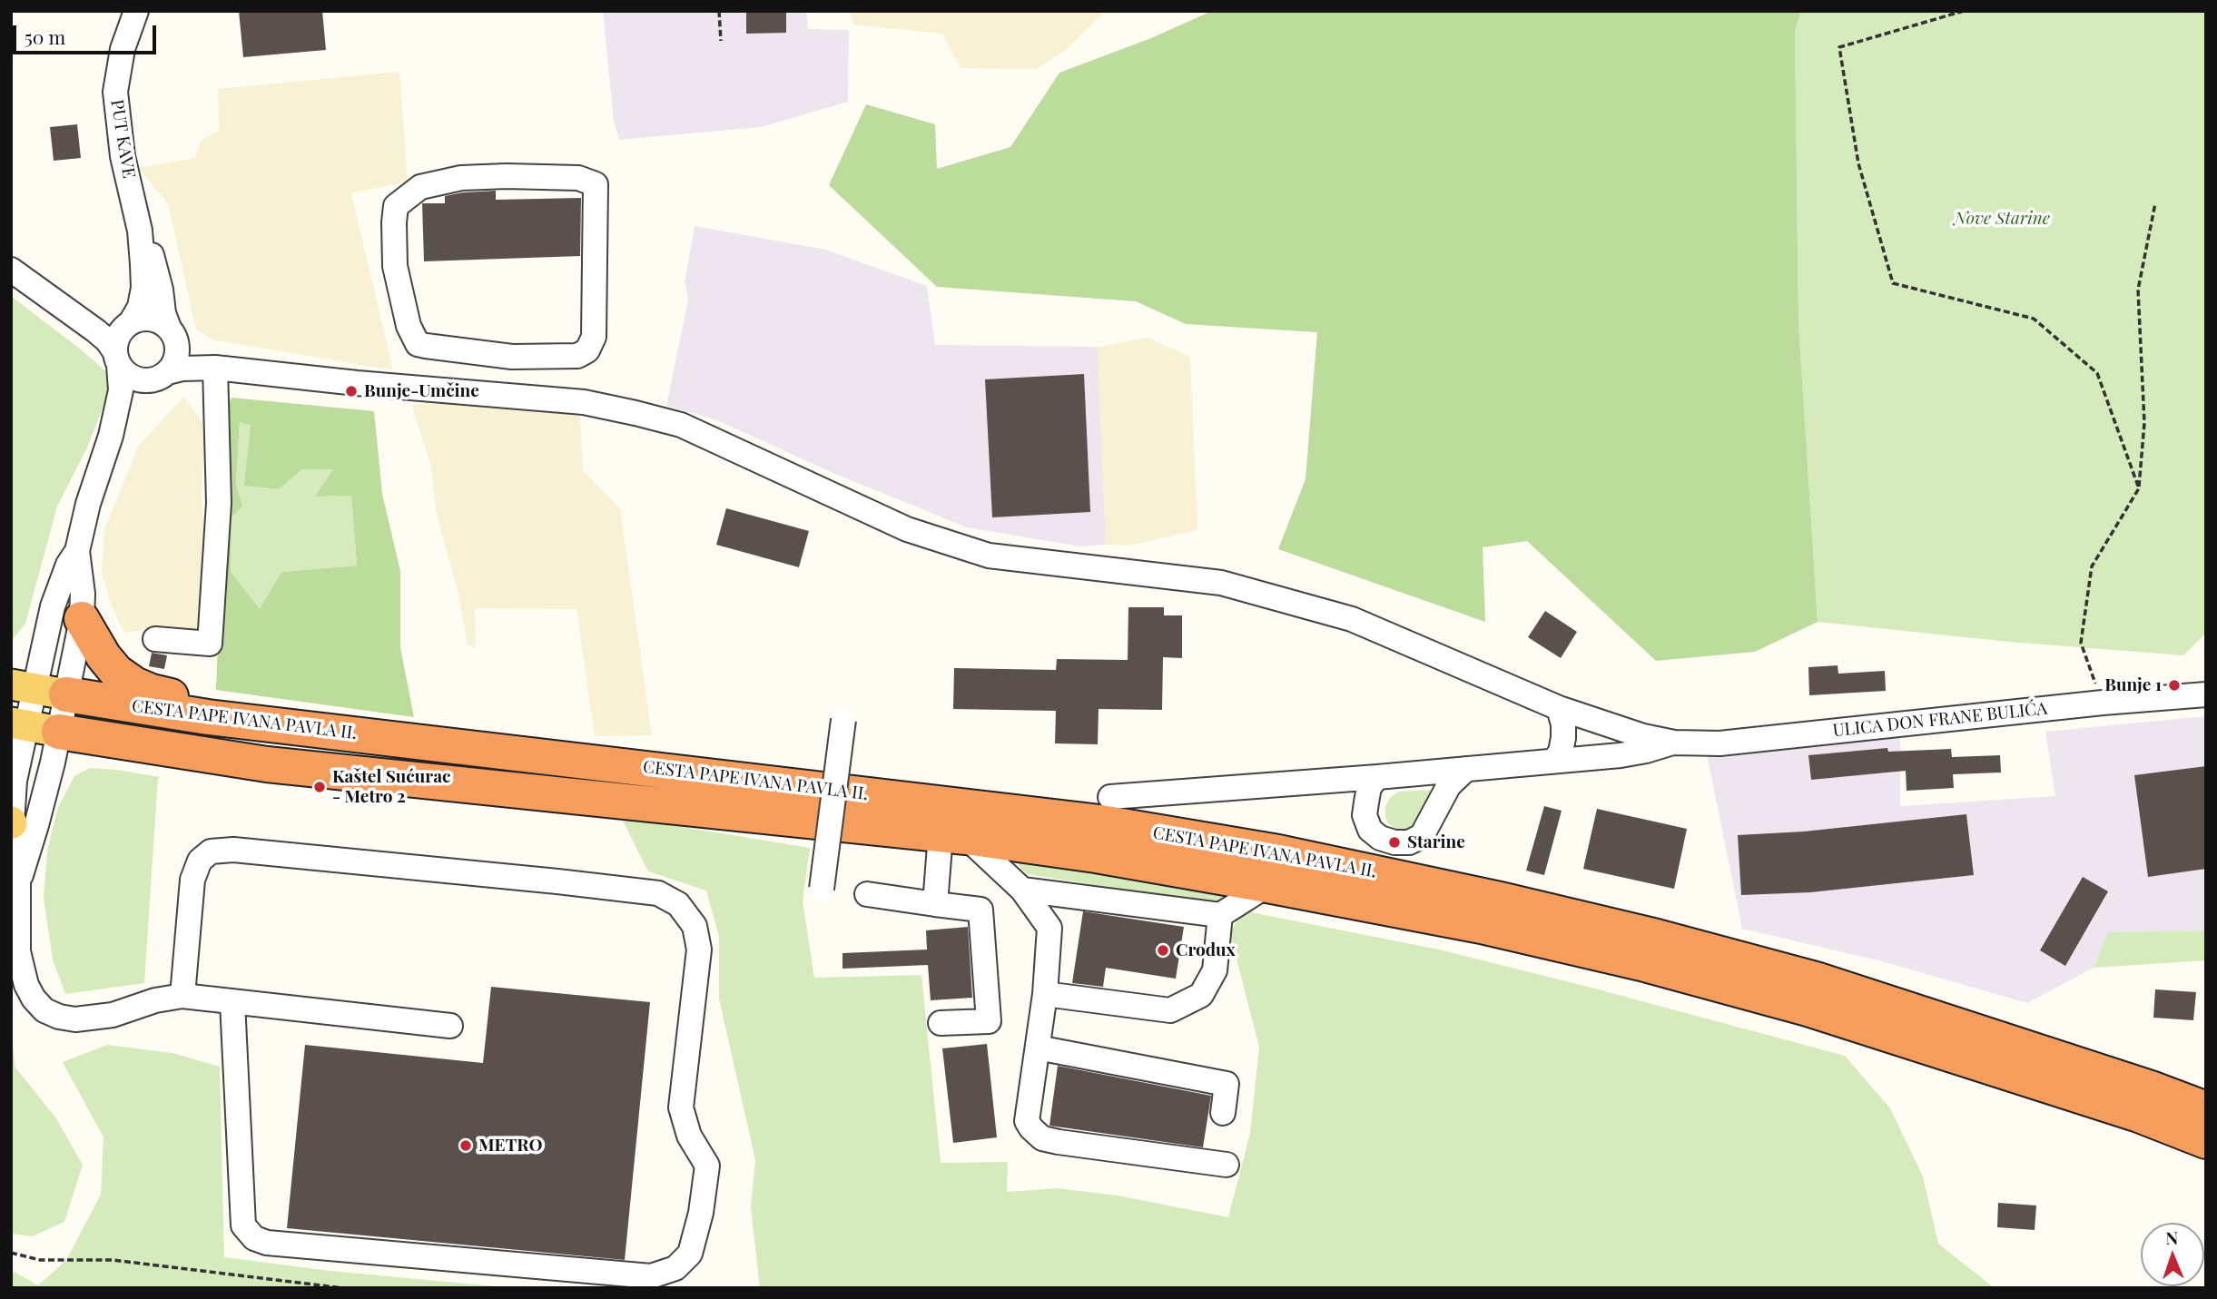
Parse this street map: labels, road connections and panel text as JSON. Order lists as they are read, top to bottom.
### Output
{
  "streets": {
    "highway": ["CESTA PAPE IVANA PAVLA II."],
    "street": ["PUT KAVE", "ULICA DON FRANE BULIĆA"]
  },
  "parks": ["Nove Starine"],
  "places": [
    "Bunje-Umčine",
    "Bunje 1",
    "Kaštel Sućurac - Metro 2",
    "Starine",
    "Crodux",
    "METRO"
  ],
  "scale_bar": "50 m",
  "north": "top"
}
